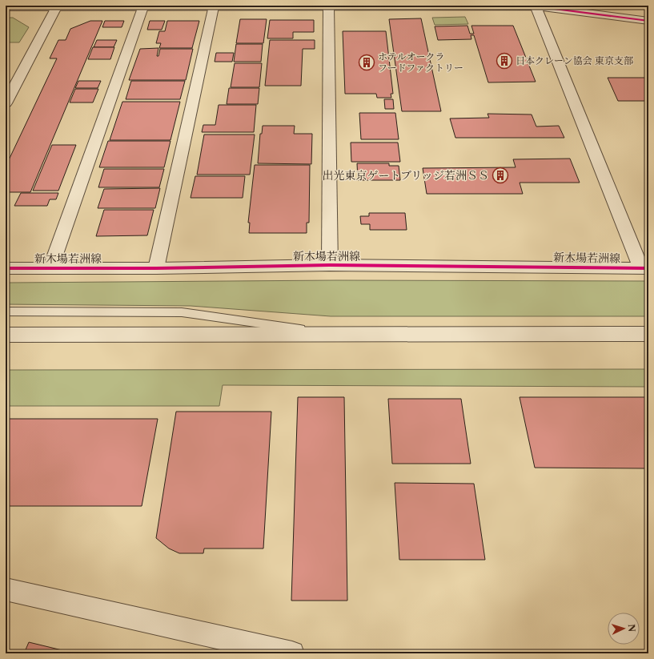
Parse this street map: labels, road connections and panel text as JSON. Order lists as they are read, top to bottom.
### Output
{
  "streets": {
    "street": ["新木場若洲線"]
  },
  "places": {
    "building": ["日本クレーン協会 東京支部", "ホテルオークラ フードファクトリー", "出光東京ゲートブリッジ若洲ＳＳ"]
  },
  "north": "right"
}
